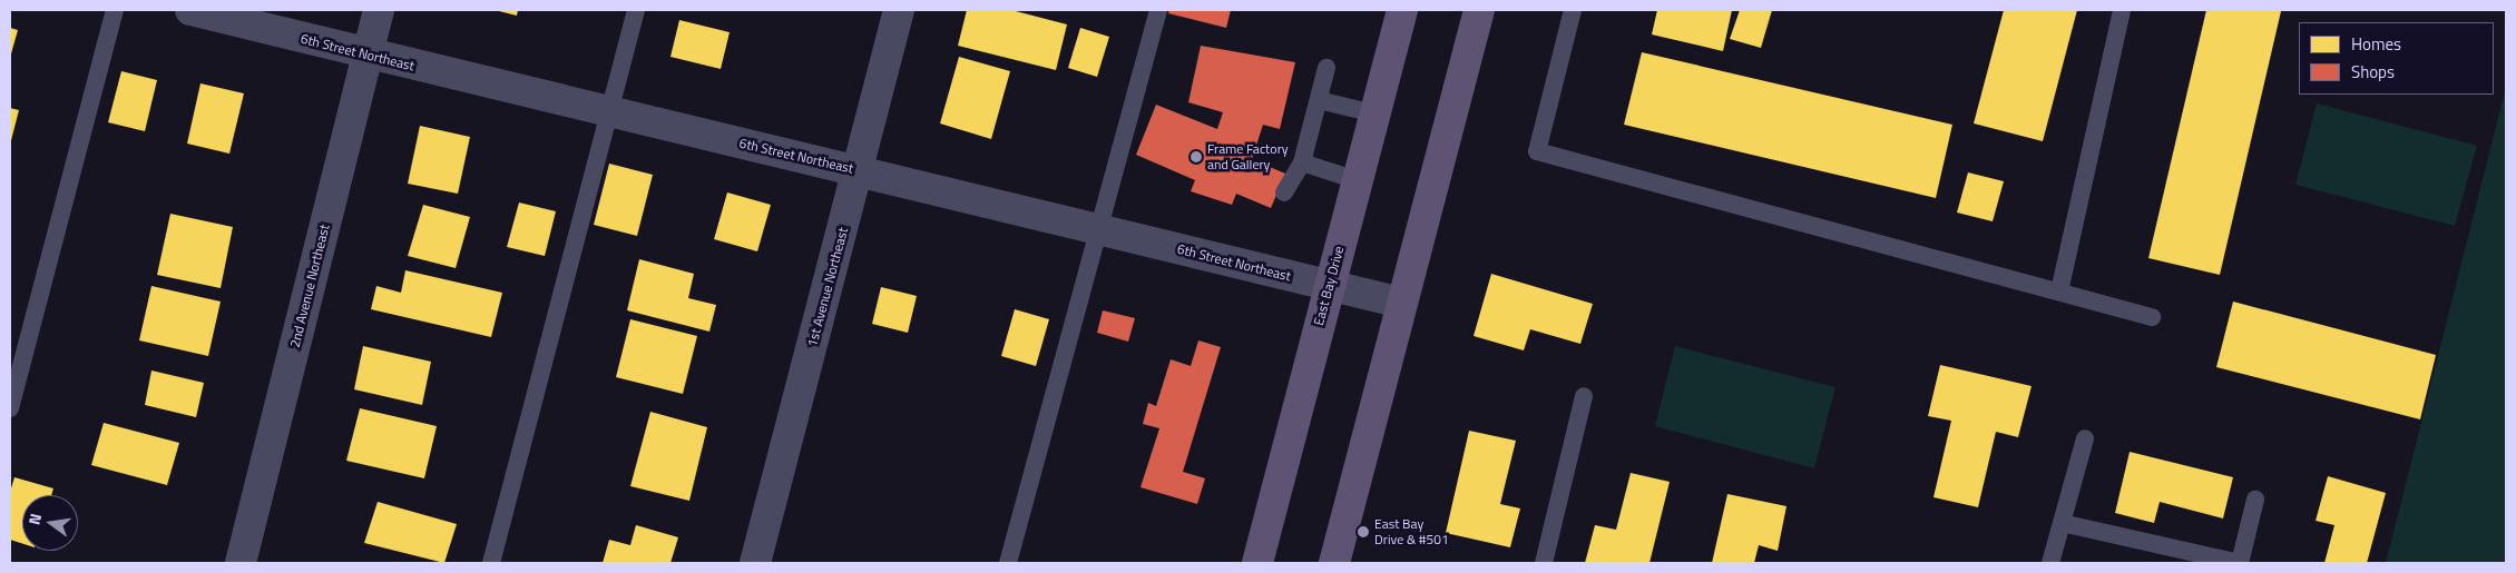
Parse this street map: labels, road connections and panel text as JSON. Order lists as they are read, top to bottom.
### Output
{
  "streets": {
    "main road": ["East Bay Drive"],
    "street": ["6th Street Northeast", "2nd Avenue Northeast", "1st Avenue Northeast"]
  },
  "crossings": [
    ["6th Street Northeast", "2nd Avenue Northeast"],
    ["6th Street Northeast", "East Bay Drive"],
    ["6th Street Northeast", "1st Avenue Northeast"]
  ],
  "places": ["Frame Factory and Gallery", "East Bay Drive & #501"],
  "legend": ["Homes", "Shops"],
  "north": "left"
}
